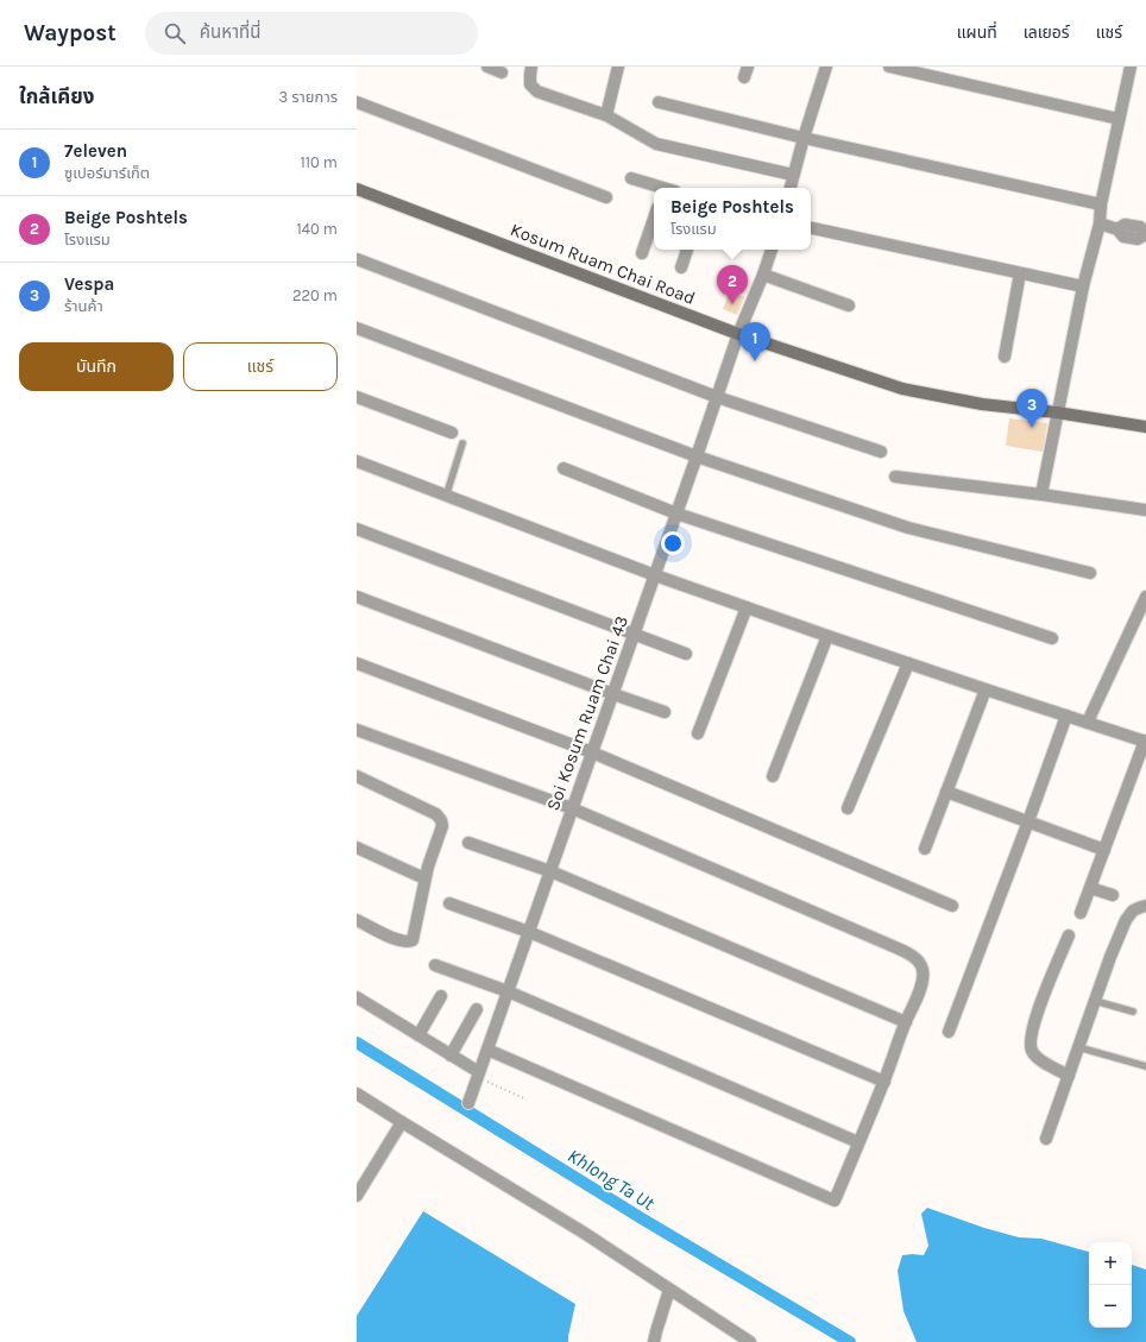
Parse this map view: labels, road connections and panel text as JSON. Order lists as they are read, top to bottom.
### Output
{
  "streets": {
    "street": ["Kosum Ruam Chai Road", "Soi Kosum Ruam Chai 43"]
  },
  "crossings": [
    ["Kosum Ruam Chai Road", "Soi Kosum Ruam Chai 43"]
  ],
  "water": ["Khlong Ta Ut"],
  "page": {
    "header": "Waypost",
    "search": "ค้นหาที่นี่",
    "nav": ["แผนที่", "เลเยอร์", "แชร์"],
    "heading": ["ใกล้เคียง", "3 รายการ"],
    "list": [
      {
        "mark": "1",
        "name": "7eleven",
        "note": "ซูเปอร์มาร์เก็ต",
        "value": "110 m"
      },
      {
        "mark": "2",
        "name": "Beige Poshtels",
        "note": "โรงแรม",
        "value": "140 m"
      },
      {
        "mark": "3",
        "name": "Vespa",
        "note": "ร้านค้า",
        "value": "220 m"
      }
    ],
    "popup": ["Beige Poshtels", "โรงแรม"],
    "pins": ["2", "1", "3"],
    "buttons": ["บันทึก", "แชร์"],
    "map_buttons": ["+", "−"]
  }
}
